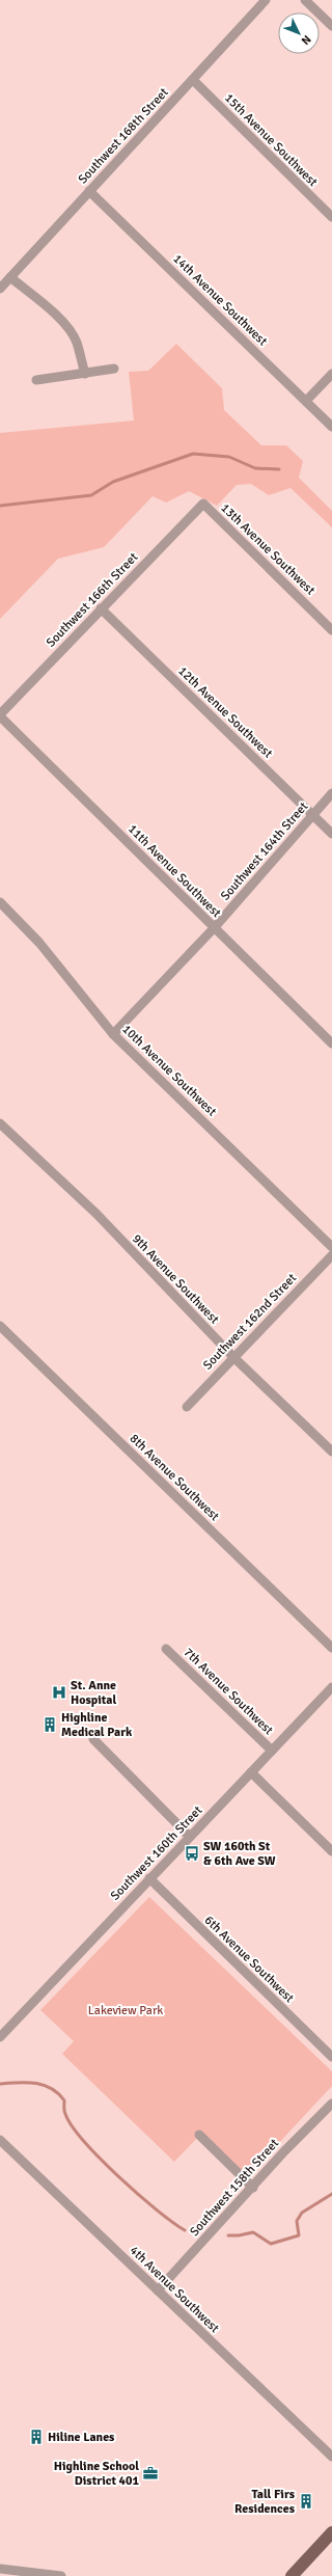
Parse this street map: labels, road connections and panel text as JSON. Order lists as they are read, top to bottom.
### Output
{
  "streets": {
    "street": [
      "Southwest 168th Street",
      "15th Avenue Southwest",
      "14th Avenue Southwest",
      "13th Avenue Southwest",
      "Southwest 166th Street",
      "12th Avenue Southwest",
      "Southwest 164th Street",
      "11th Avenue Southwest",
      "10th Avenue Southwest",
      "9th Avenue Southwest",
      "Southwest 162nd Street",
      "8th Avenue Southwest",
      "7th Avenue Southwest",
      "Southwest 160th Street",
      "6th Avenue Southwest",
      "Southwest 158th Street",
      "4th Avenue Southwest"
    ]
  },
  "crossings": [
    ["Southwest 168th Street", "15th Avenue Southwest"],
    ["Southwest 168th Street", "14th Avenue Southwest"],
    ["13th Avenue Southwest", "Southwest 166th Street"],
    ["Southwest 166th Street", "12th Avenue Southwest"],
    ["Southwest 166th Street", "11th Avenue Southwest"],
    ["12th Avenue Southwest", "Southwest 164th Street"],
    ["Southwest 164th Street", "11th Avenue Southwest"],
    ["Southwest 164th Street", "10th Avenue Southwest"],
    ["9th Avenue Southwest", "Southwest 162nd Street"],
    ["7th Avenue Southwest", "Southwest 160th Street"],
    ["Southwest 160th Street", "6th Avenue Southwest"],
    ["Southwest 158th Street", "4th Avenue Southwest"]
  ],
  "parks": ["Lakeview Park"],
  "places": {
    "hospital": ["St. Anne Hospital"],
    "building": ["Highline Medical Park", "Hiline Lanes", "Tall Firs Residences"],
    "bus stop": ["SW 160th St & 6th Ave SW"],
    "office": ["Highline School District 401"]
  },
  "north": "bottom right"
}
